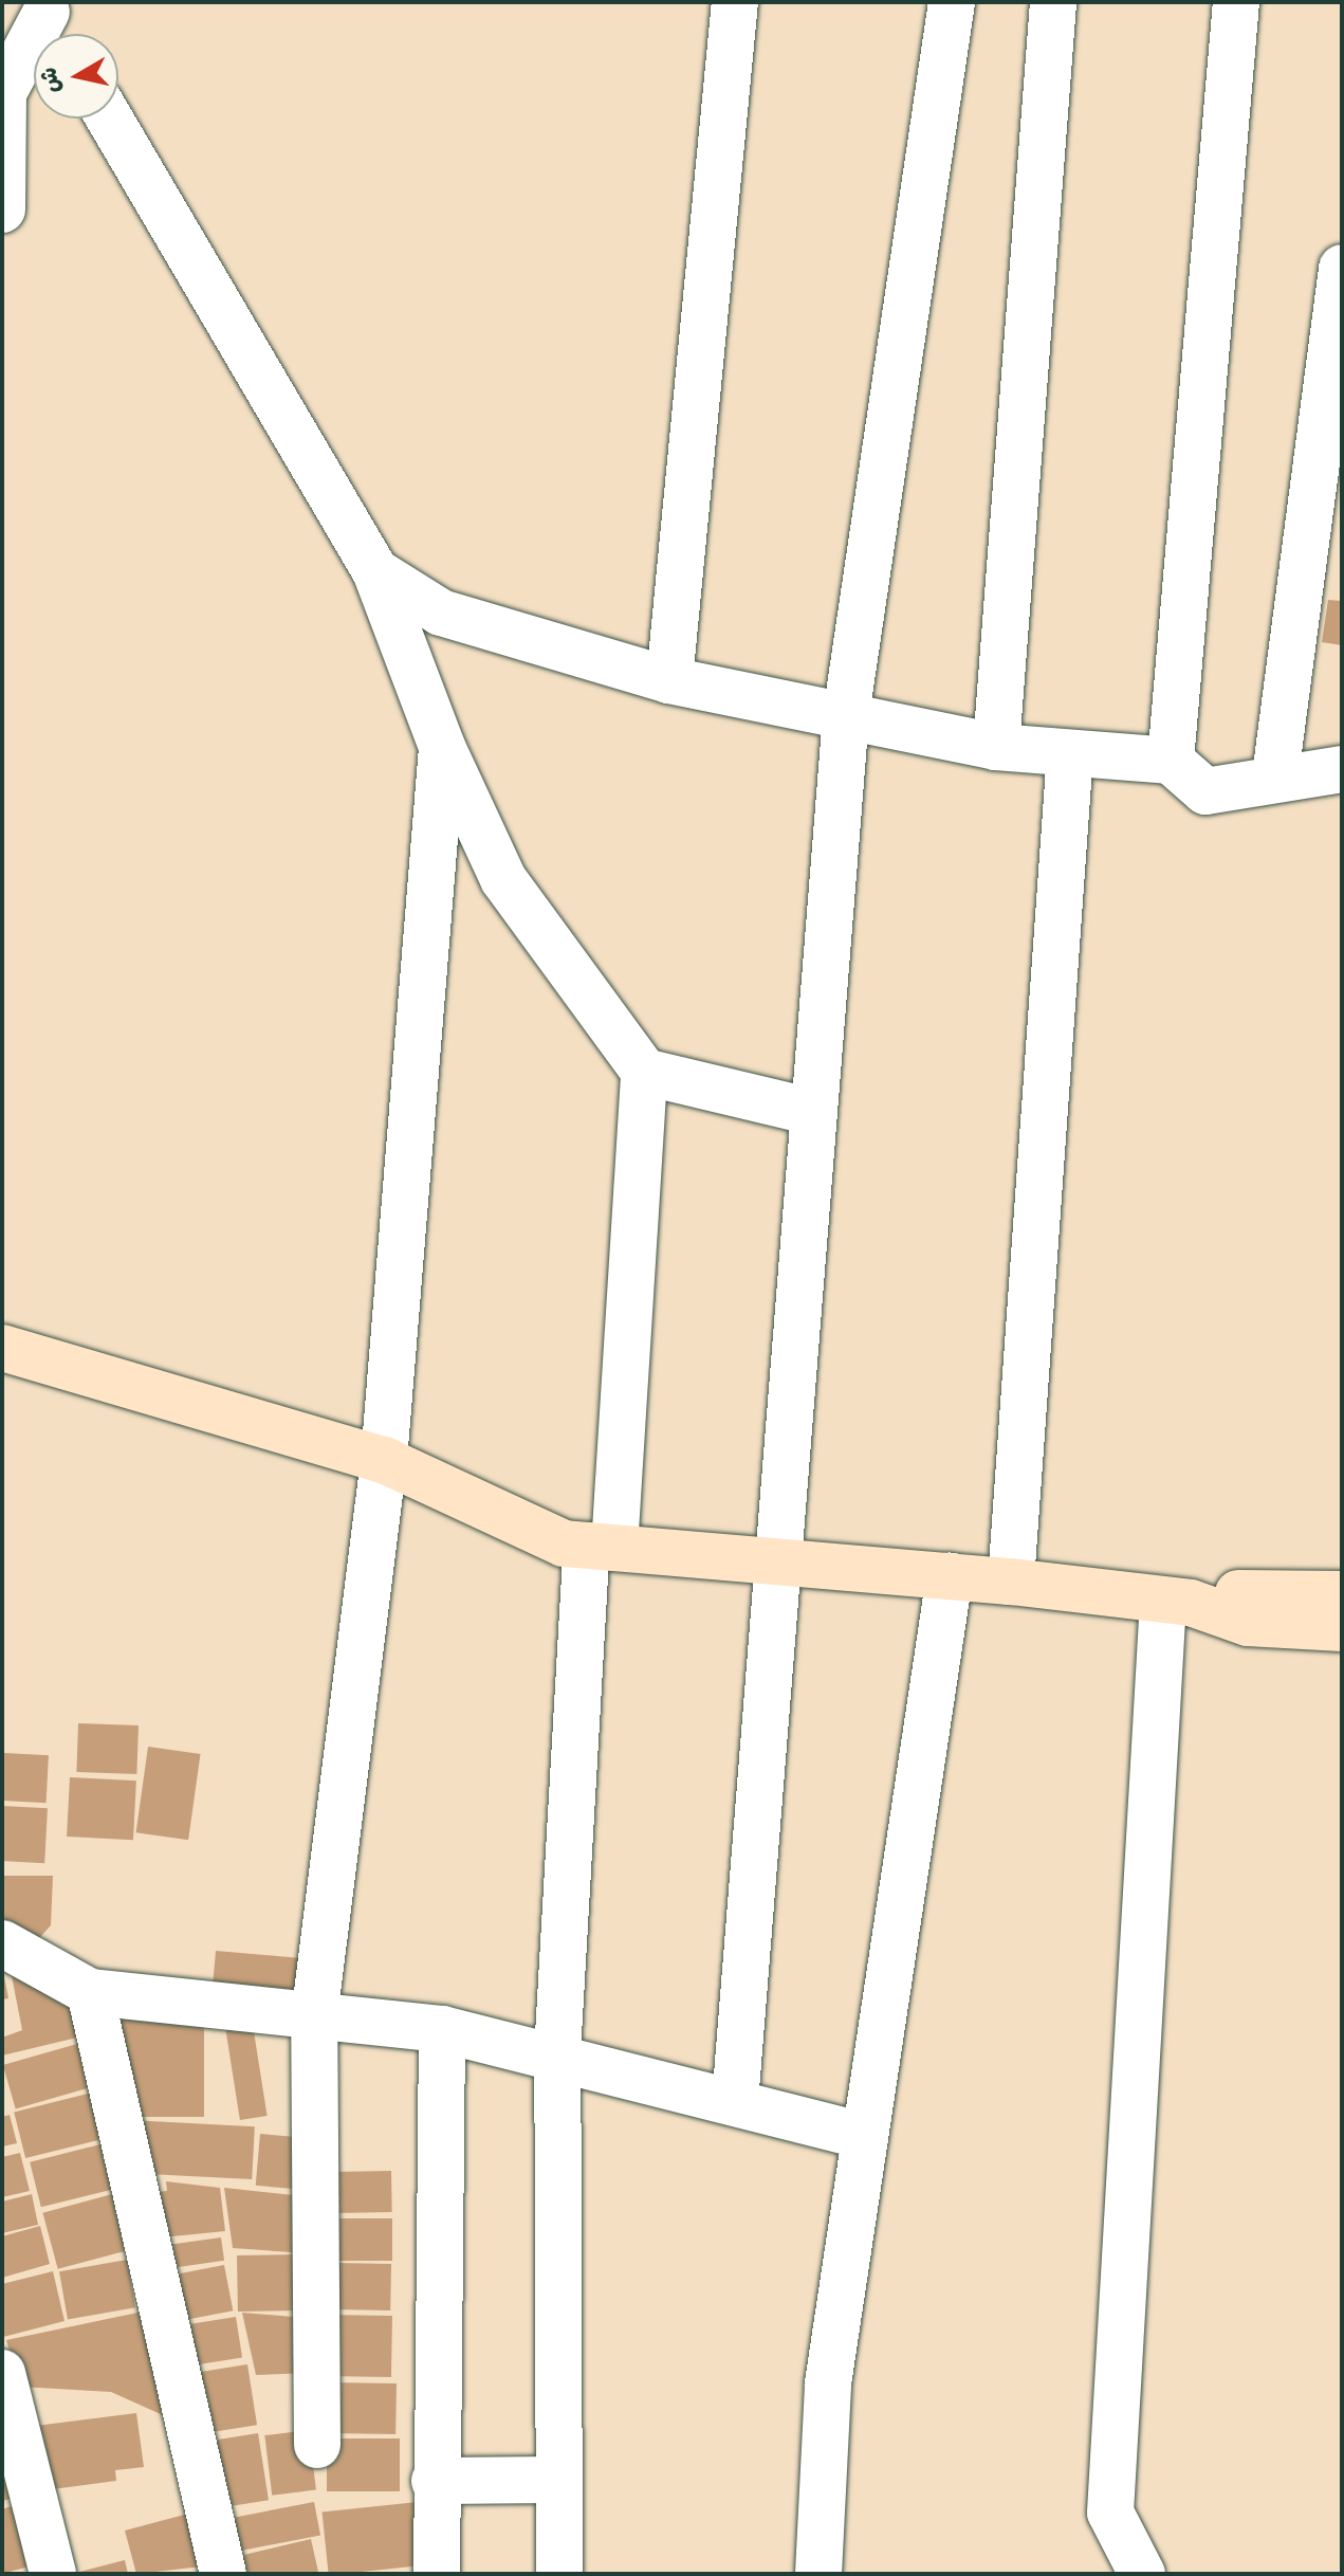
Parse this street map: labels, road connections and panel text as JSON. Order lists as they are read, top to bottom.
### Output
{
  "north": "left"
}
